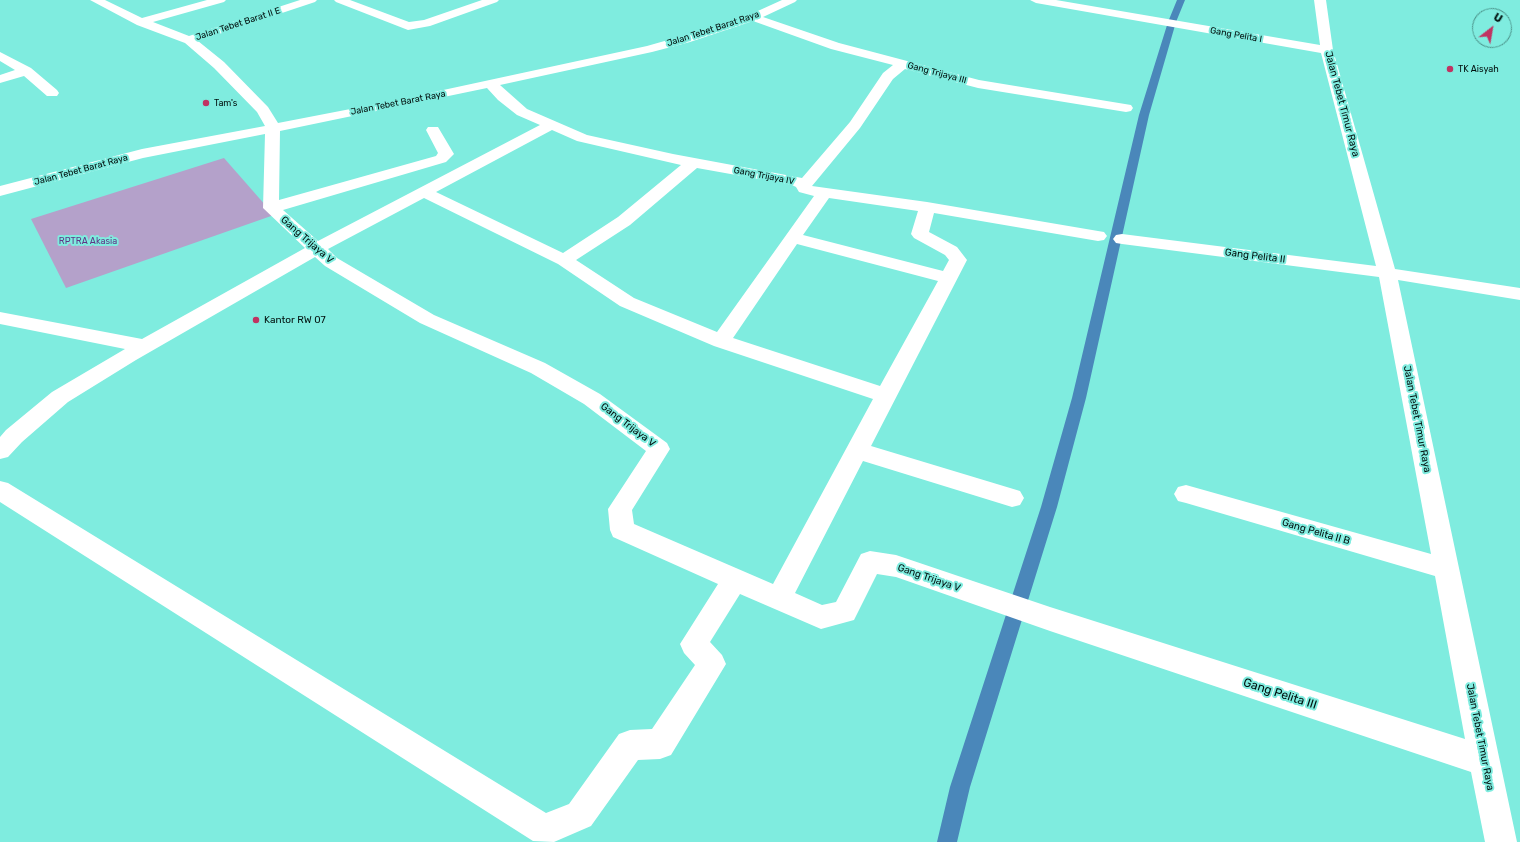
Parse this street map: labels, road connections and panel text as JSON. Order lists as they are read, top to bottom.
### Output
{
  "streets": {
    "street": [
      "Jalan Tebet Barat II E",
      "Jalan Tebet Barat Raya",
      "Gang Pelita I",
      "Gang Trijaya III",
      "Jalan Tebet Timur Raya",
      "Gang Trijaya IV",
      "Gang Trijaya V",
      "Gang Pelita II",
      "Gang Pelita II B",
      "Gang Pelita III"
    ]
  },
  "crossings": [
    ["Jalan Tebet Barat Raya", "Gang Trijaya III"],
    ["Jalan Tebet Barat Raya", "Gang Trijaya IV"],
    ["Gang Pelita I", "Jalan Tebet Timur Raya"],
    ["Jalan Tebet Timur Raya", "Gang Pelita II"],
    ["Jalan Tebet Timur Raya", "Gang Pelita II B"],
    ["Jalan Tebet Timur Raya", "Gang Pelita III"],
    ["Gang Trijaya V", "Gang Pelita III"]
  ],
  "parks": ["RPTRA Akasia"],
  "places": ["TK Aisyah", "Tam's", "Kantor RW 07"],
  "north": "top right"
}
